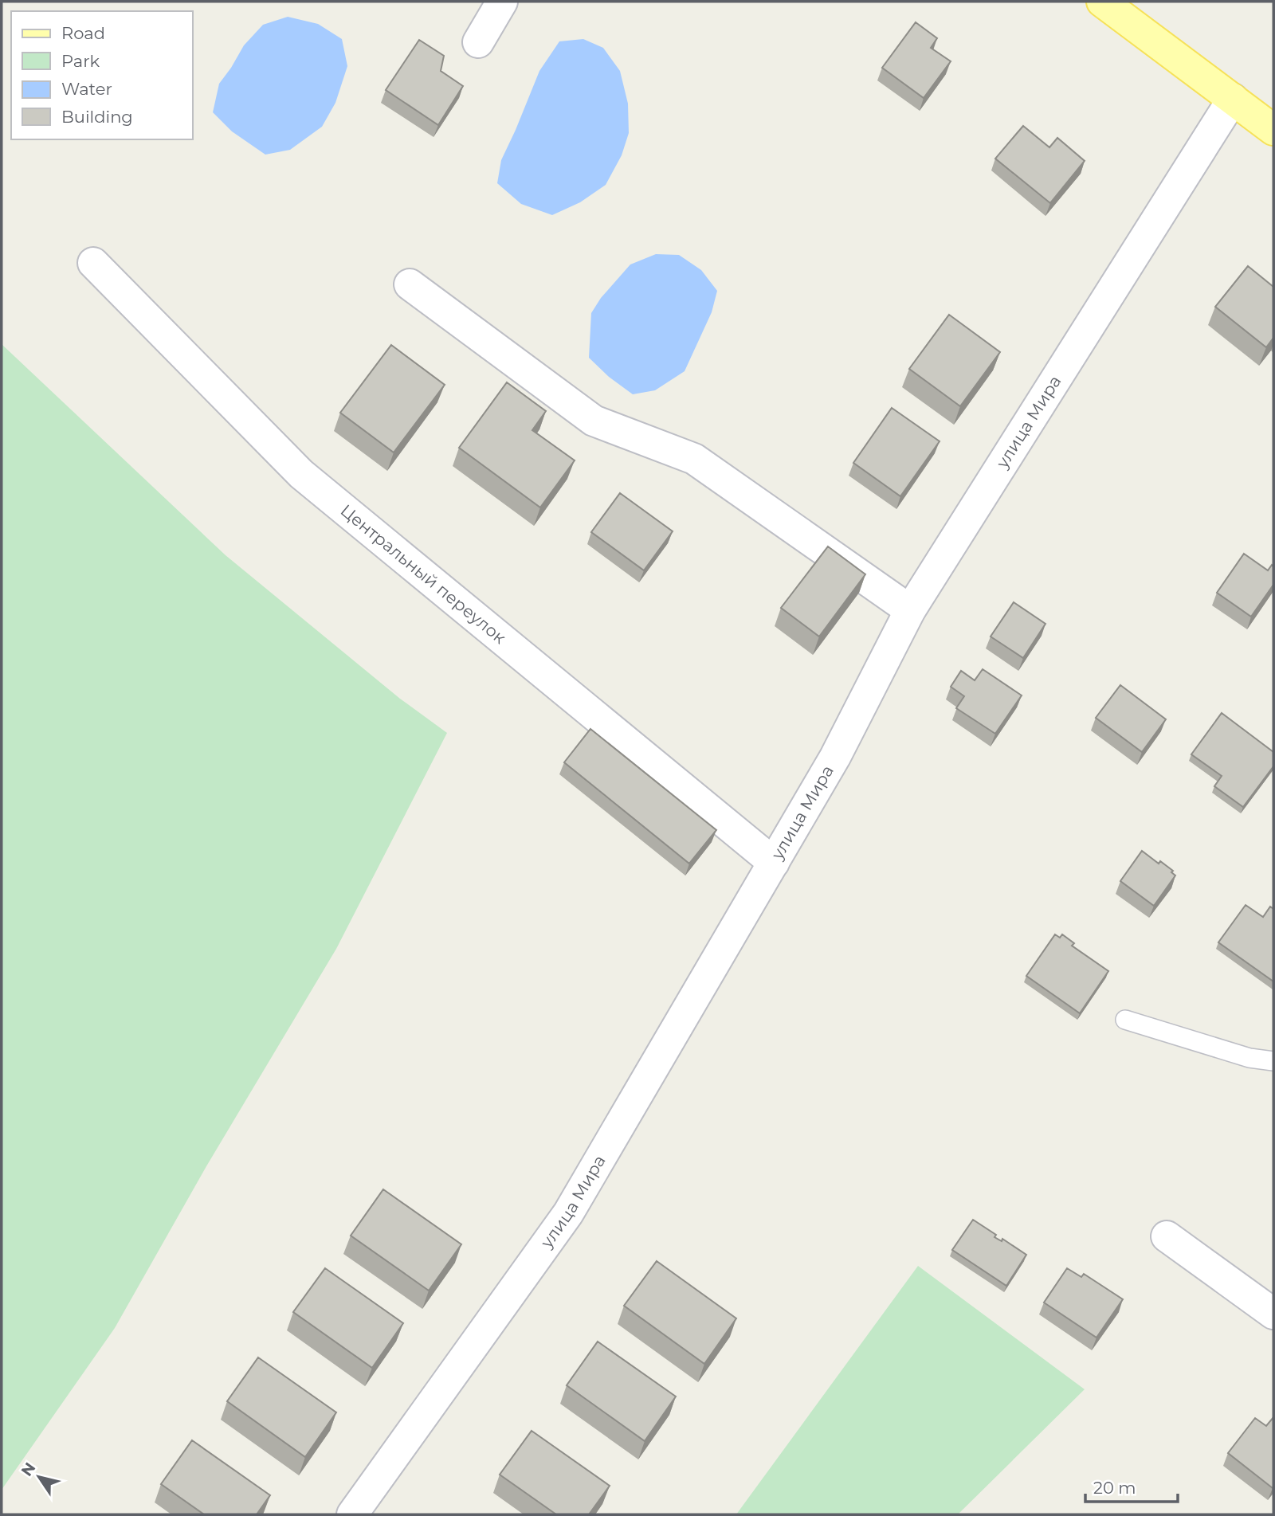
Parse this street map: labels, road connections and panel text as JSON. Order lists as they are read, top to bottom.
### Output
{
  "streets": {
    "street": ["улица Мира", "Центральный переулок"]
  },
  "crossings": [
    ["улица Мира", "Центральный переулок"]
  ],
  "legend": [
    "Road",
    "Park",
    "Water",
    "Building"
  ],
  "scale_bar": "20 m",
  "north": "top left"
}
